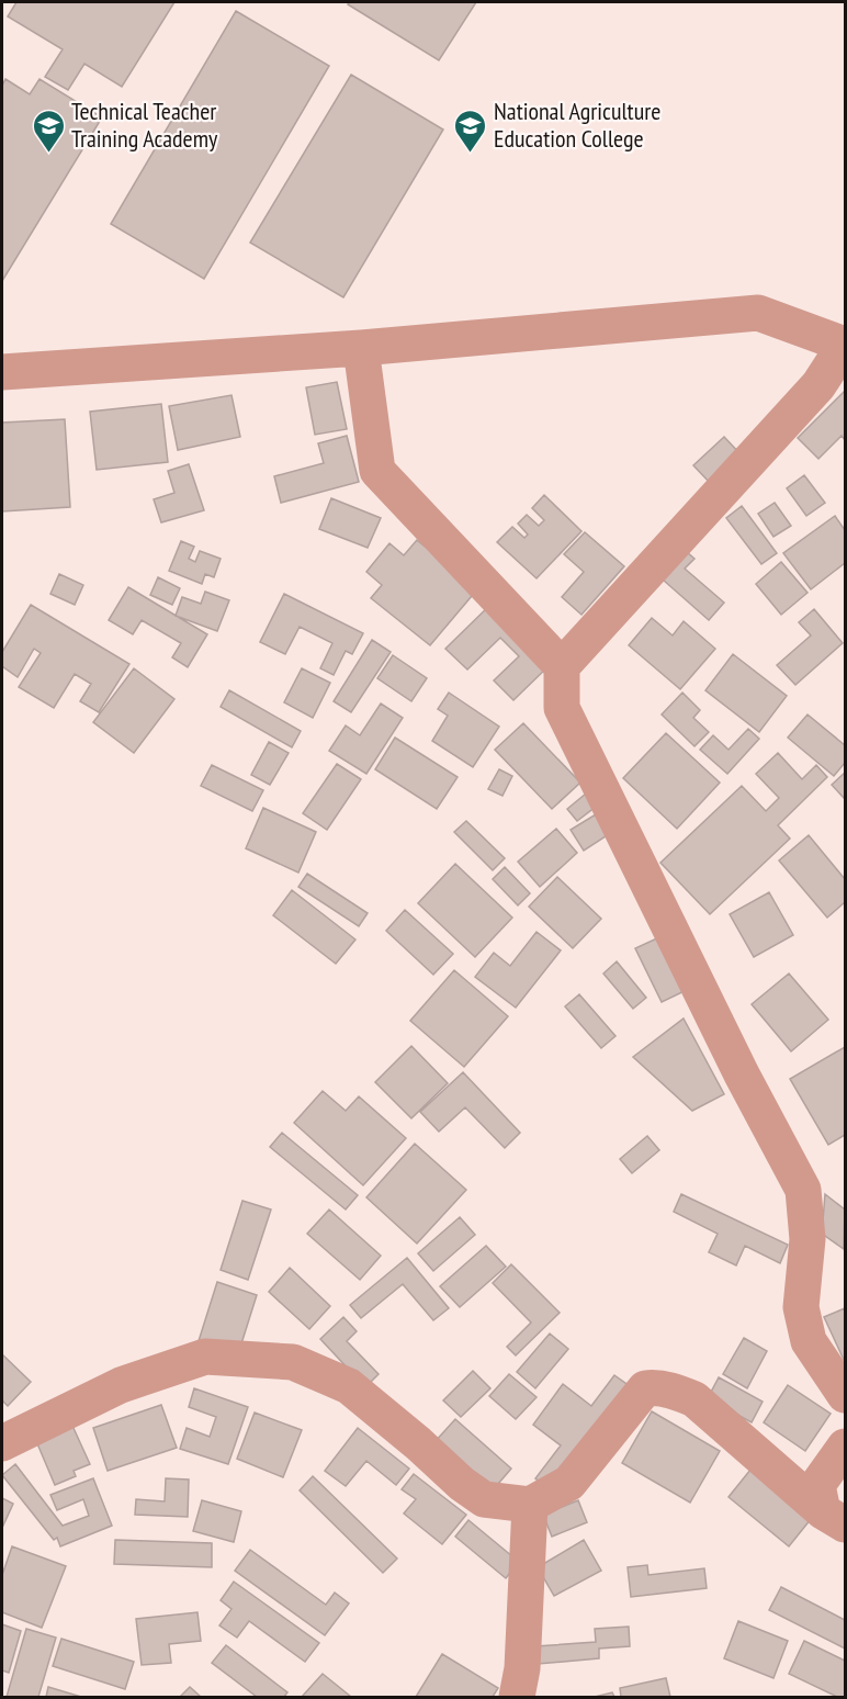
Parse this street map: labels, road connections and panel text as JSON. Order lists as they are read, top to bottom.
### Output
{
  "places": {
    "school or university": ["Technical Teacher Training Academy", "National Agriculture Education College"]
  }
}
